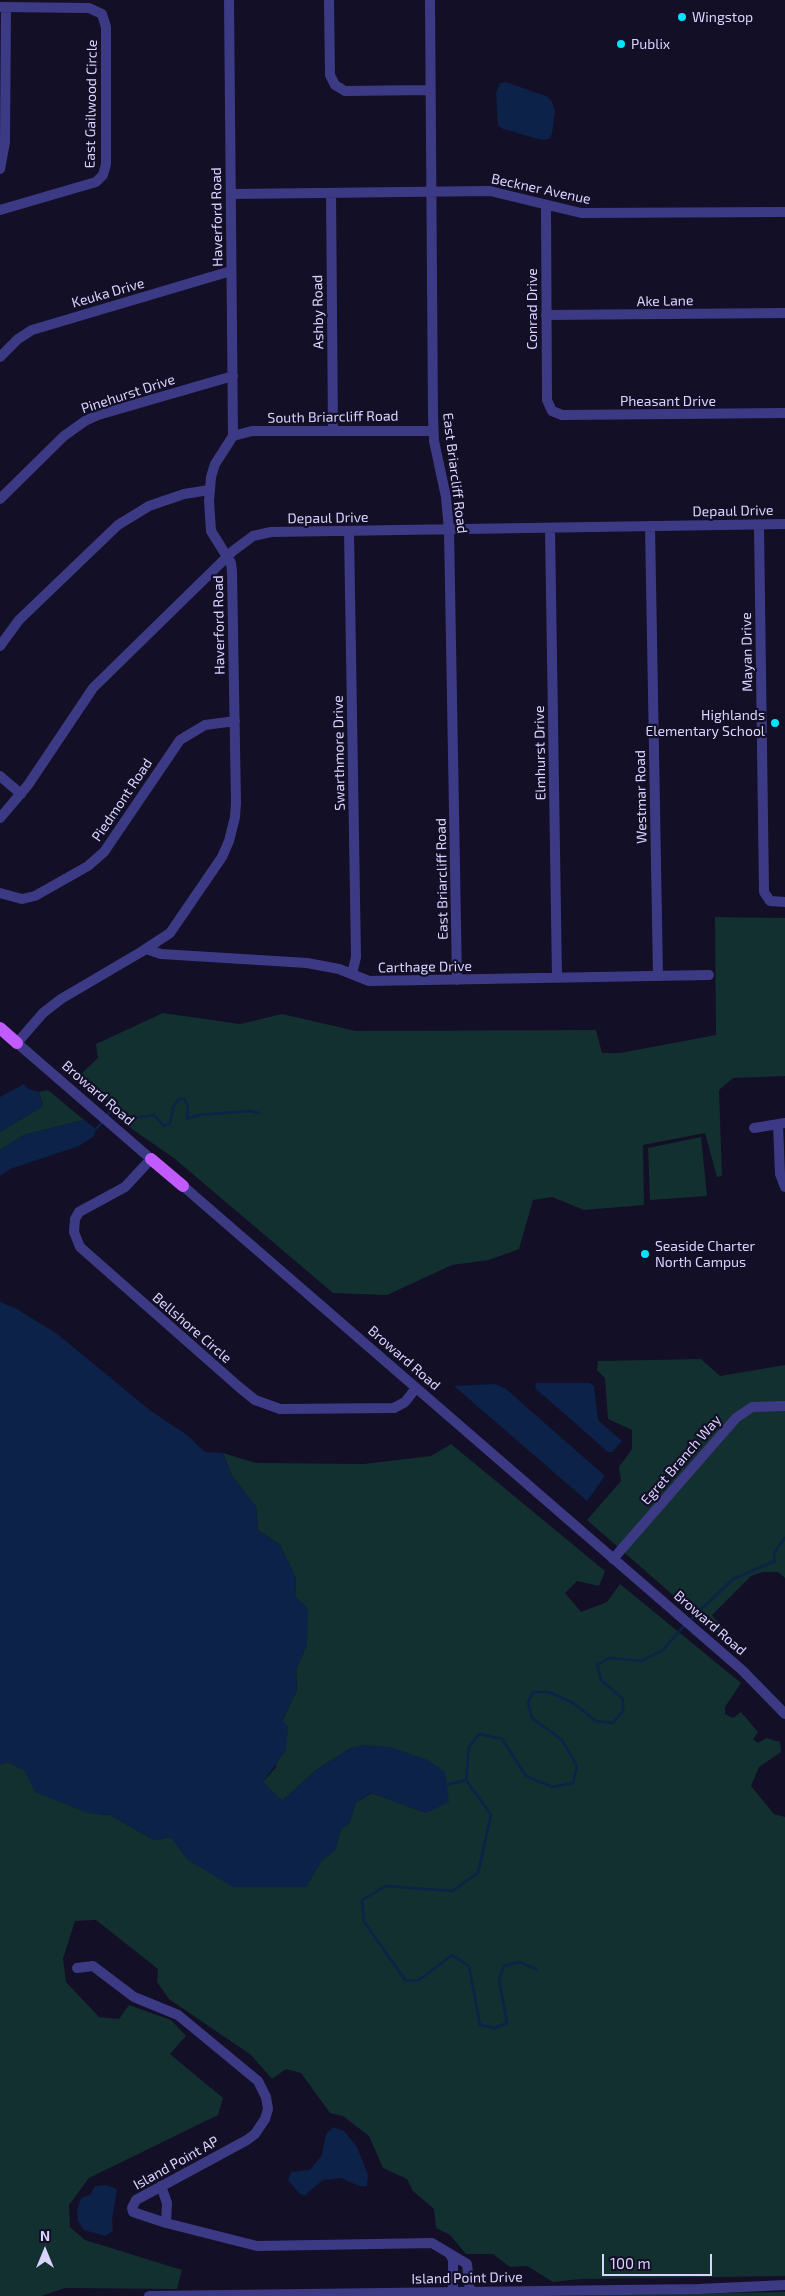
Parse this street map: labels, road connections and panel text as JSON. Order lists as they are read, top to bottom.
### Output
{
  "streets": {
    "main road": ["Broward Road"],
    "street": [
      "East Gailwood Circle",
      "Beckner Avenue",
      "Haverford Road",
      "Keuka Drive",
      "Ake Lane",
      "Conrad Drive",
      "Ashby Road",
      "Pinehurst Drive",
      "Pheasant Drive",
      "South Briarcliff Road",
      "East Briarcliff Road",
      "Depaul Drive",
      "Mayan Drive",
      "Swarthmore Drive",
      "Elmhurst Drive",
      "Westmar Road",
      "Piedmont Road",
      "Carthage Drive",
      "Bellshore Circle",
      "Egret Branch Way",
      "Island Point AP",
      "Island Point Drive"
    ]
  },
  "crossings": [
    ["Beckner Avenue", "Haverford Road"],
    ["Beckner Avenue", "Conrad Drive"],
    ["Beckner Avenue", "Ashby Road"],
    ["Beckner Avenue", "East Briarcliff Road"],
    ["Haverford Road", "Keuka Drive"],
    ["Haverford Road", "Pinehurst Drive"],
    ["Haverford Road", "South Briarcliff Road"],
    ["Haverford Road", "Depaul Drive"],
    ["Haverford Road", "Piedmont Road"],
    ["Haverford Road", "Carthage Drive"],
    ["Haverford Road", "Broward Road"],
    ["Ake Lane", "Conrad Drive"],
    ["Conrad Drive", "Pheasant Drive"],
    ["Ashby Road", "South Briarcliff Road"],
    ["South Briarcliff Road", "East Briarcliff Road"],
    ["East Briarcliff Road", "Depaul Drive"],
    ["East Briarcliff Road", "Carthage Drive"],
    ["Depaul Drive", "Mayan Drive"],
    ["Depaul Drive", "Swarthmore Drive"],
    ["Depaul Drive", "Elmhurst Drive"],
    ["Depaul Drive", "Westmar Road"],
    ["Swarthmore Drive", "Carthage Drive"],
    ["Elmhurst Drive", "Carthage Drive"],
    ["Westmar Road", "Carthage Drive"],
    ["Broward Road", "Bellshore Circle"],
    ["Broward Road", "Egret Branch Way"],
    ["Island Point AP", "Island Point Drive"]
  ],
  "places": [
    "Wingstop",
    "Publix",
    "Highlands Elementary School",
    "Seaside Charter North Campus"
  ],
  "scale_bar": "100 m",
  "north": "top"
}
